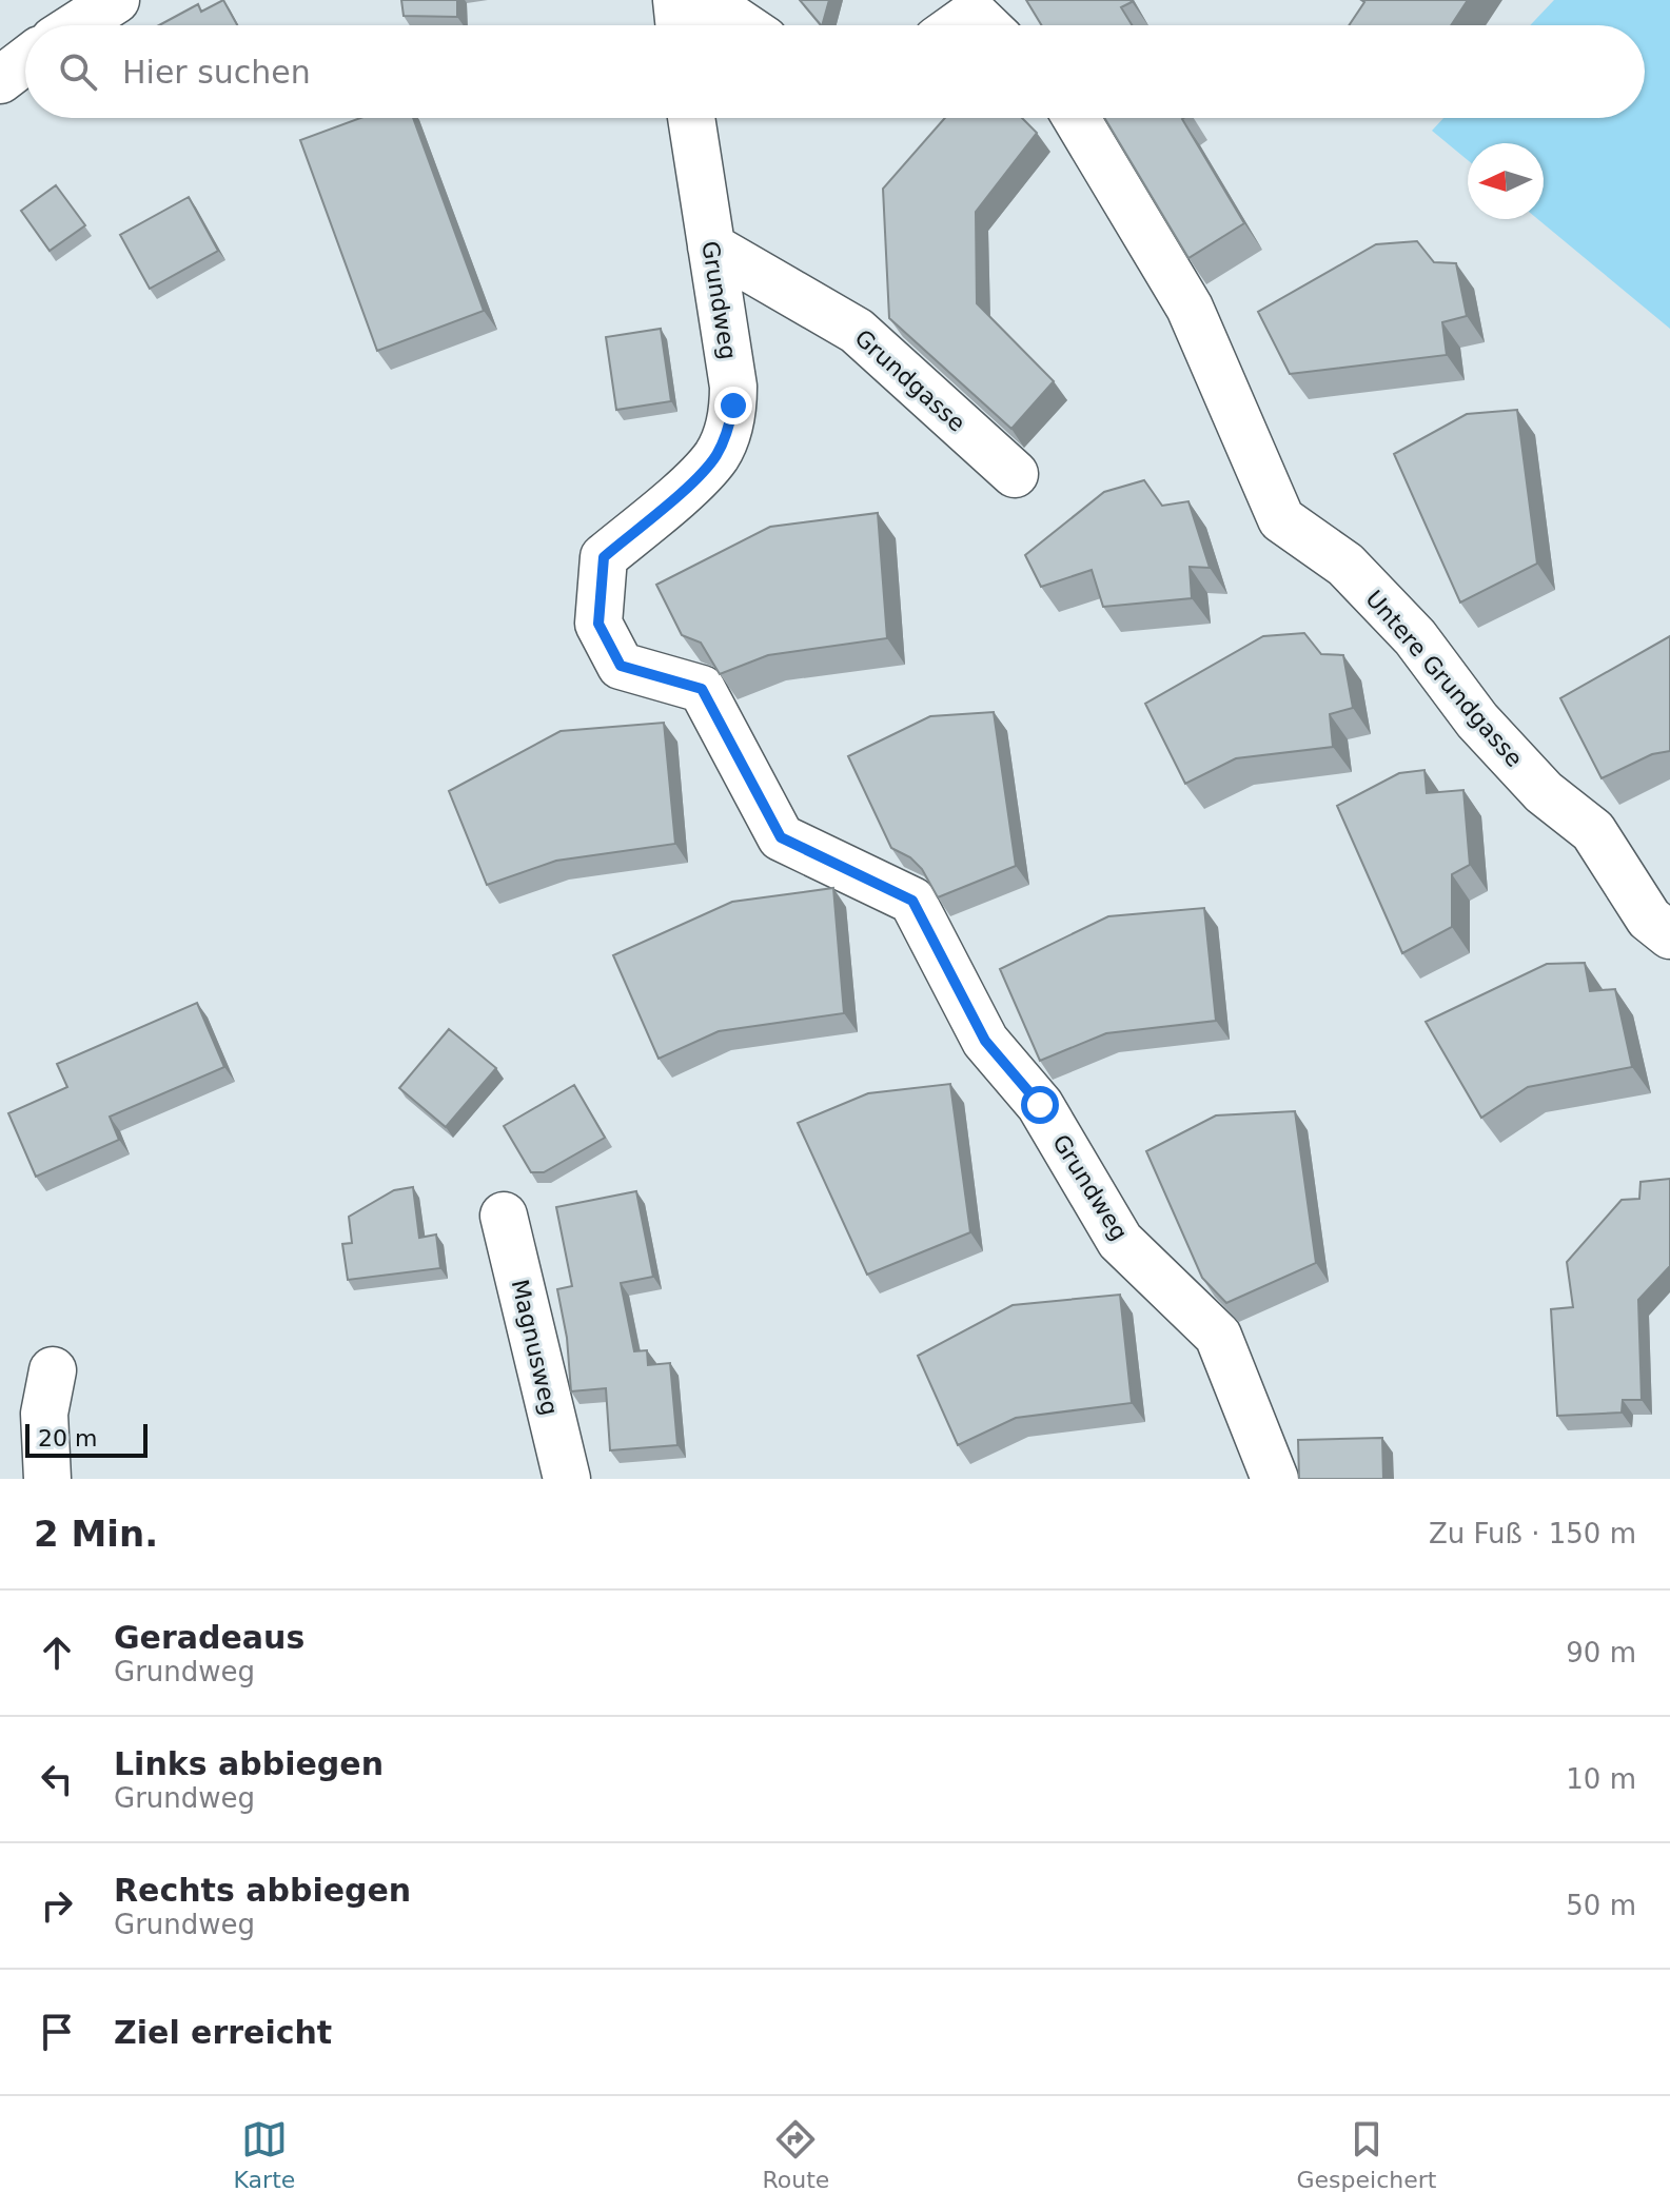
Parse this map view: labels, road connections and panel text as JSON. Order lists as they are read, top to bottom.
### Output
{
  "streets": {
    "street": [
      "Grundweg",
      "Grundgasse",
      "Untere Grundgasse",
      "Magnusweg"
    ]
  },
  "crossings": [
    ["Grundweg", "Grundgasse"]
  ],
  "scale_bar": "20 m",
  "north": "left",
  "page": {
    "search": "Hier suchen",
    "scale": "20 m",
    "heading": ["2 Min.", "Zu Fuß · 150 m"],
    "list": [
      ["Geradeaus", "Grundweg", "90 m"],
      ["Links abbiegen", "Grundweg", "10 m"],
      ["Rechts abbiegen", "Grundweg", "50 m"],
      "Ziel erreicht"
    ],
    "nav": ["Karte", "Route", "Gespeichert"]
  }
}
